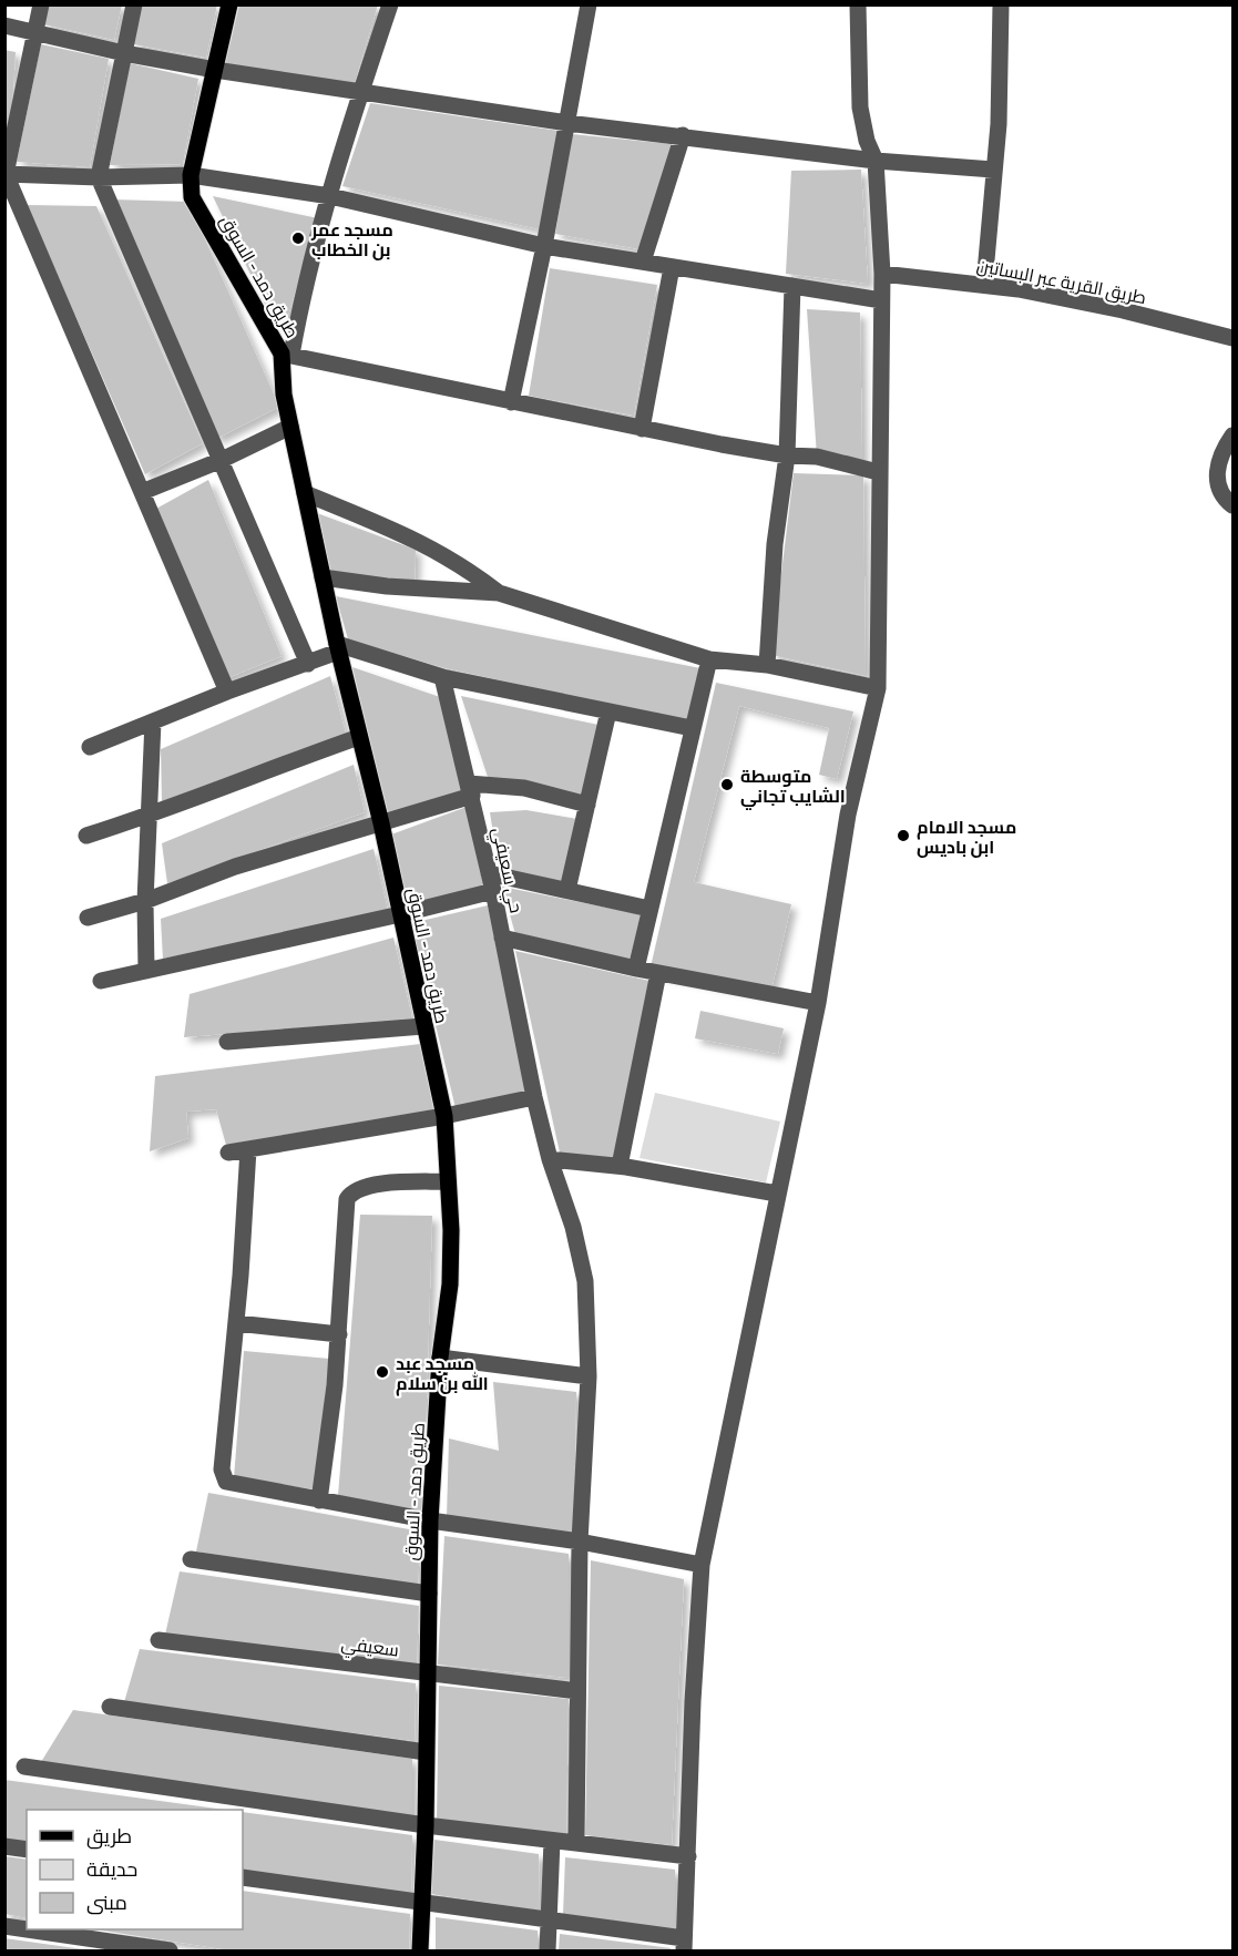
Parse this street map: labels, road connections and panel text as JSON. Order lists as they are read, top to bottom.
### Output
{
  "streets": {
    "main road": ["طريق دمد - السوق"],
    "street": ["طريق القرية عبر البساتين", "حي سعيفي", "سعيفي"]
  },
  "crossings": [
    ["طريق دمد - السوق", "سعيفي"]
  ],
  "places": [
    "مسجد عمر بن الخطاب",
    "متوسطة الشايب تجاني",
    "مسجد الامام ابن باديس",
    "مسجد عبد الله بن سلام"
  ],
  "legend": ["طريق", "حديقة", "مبنى"]
}
